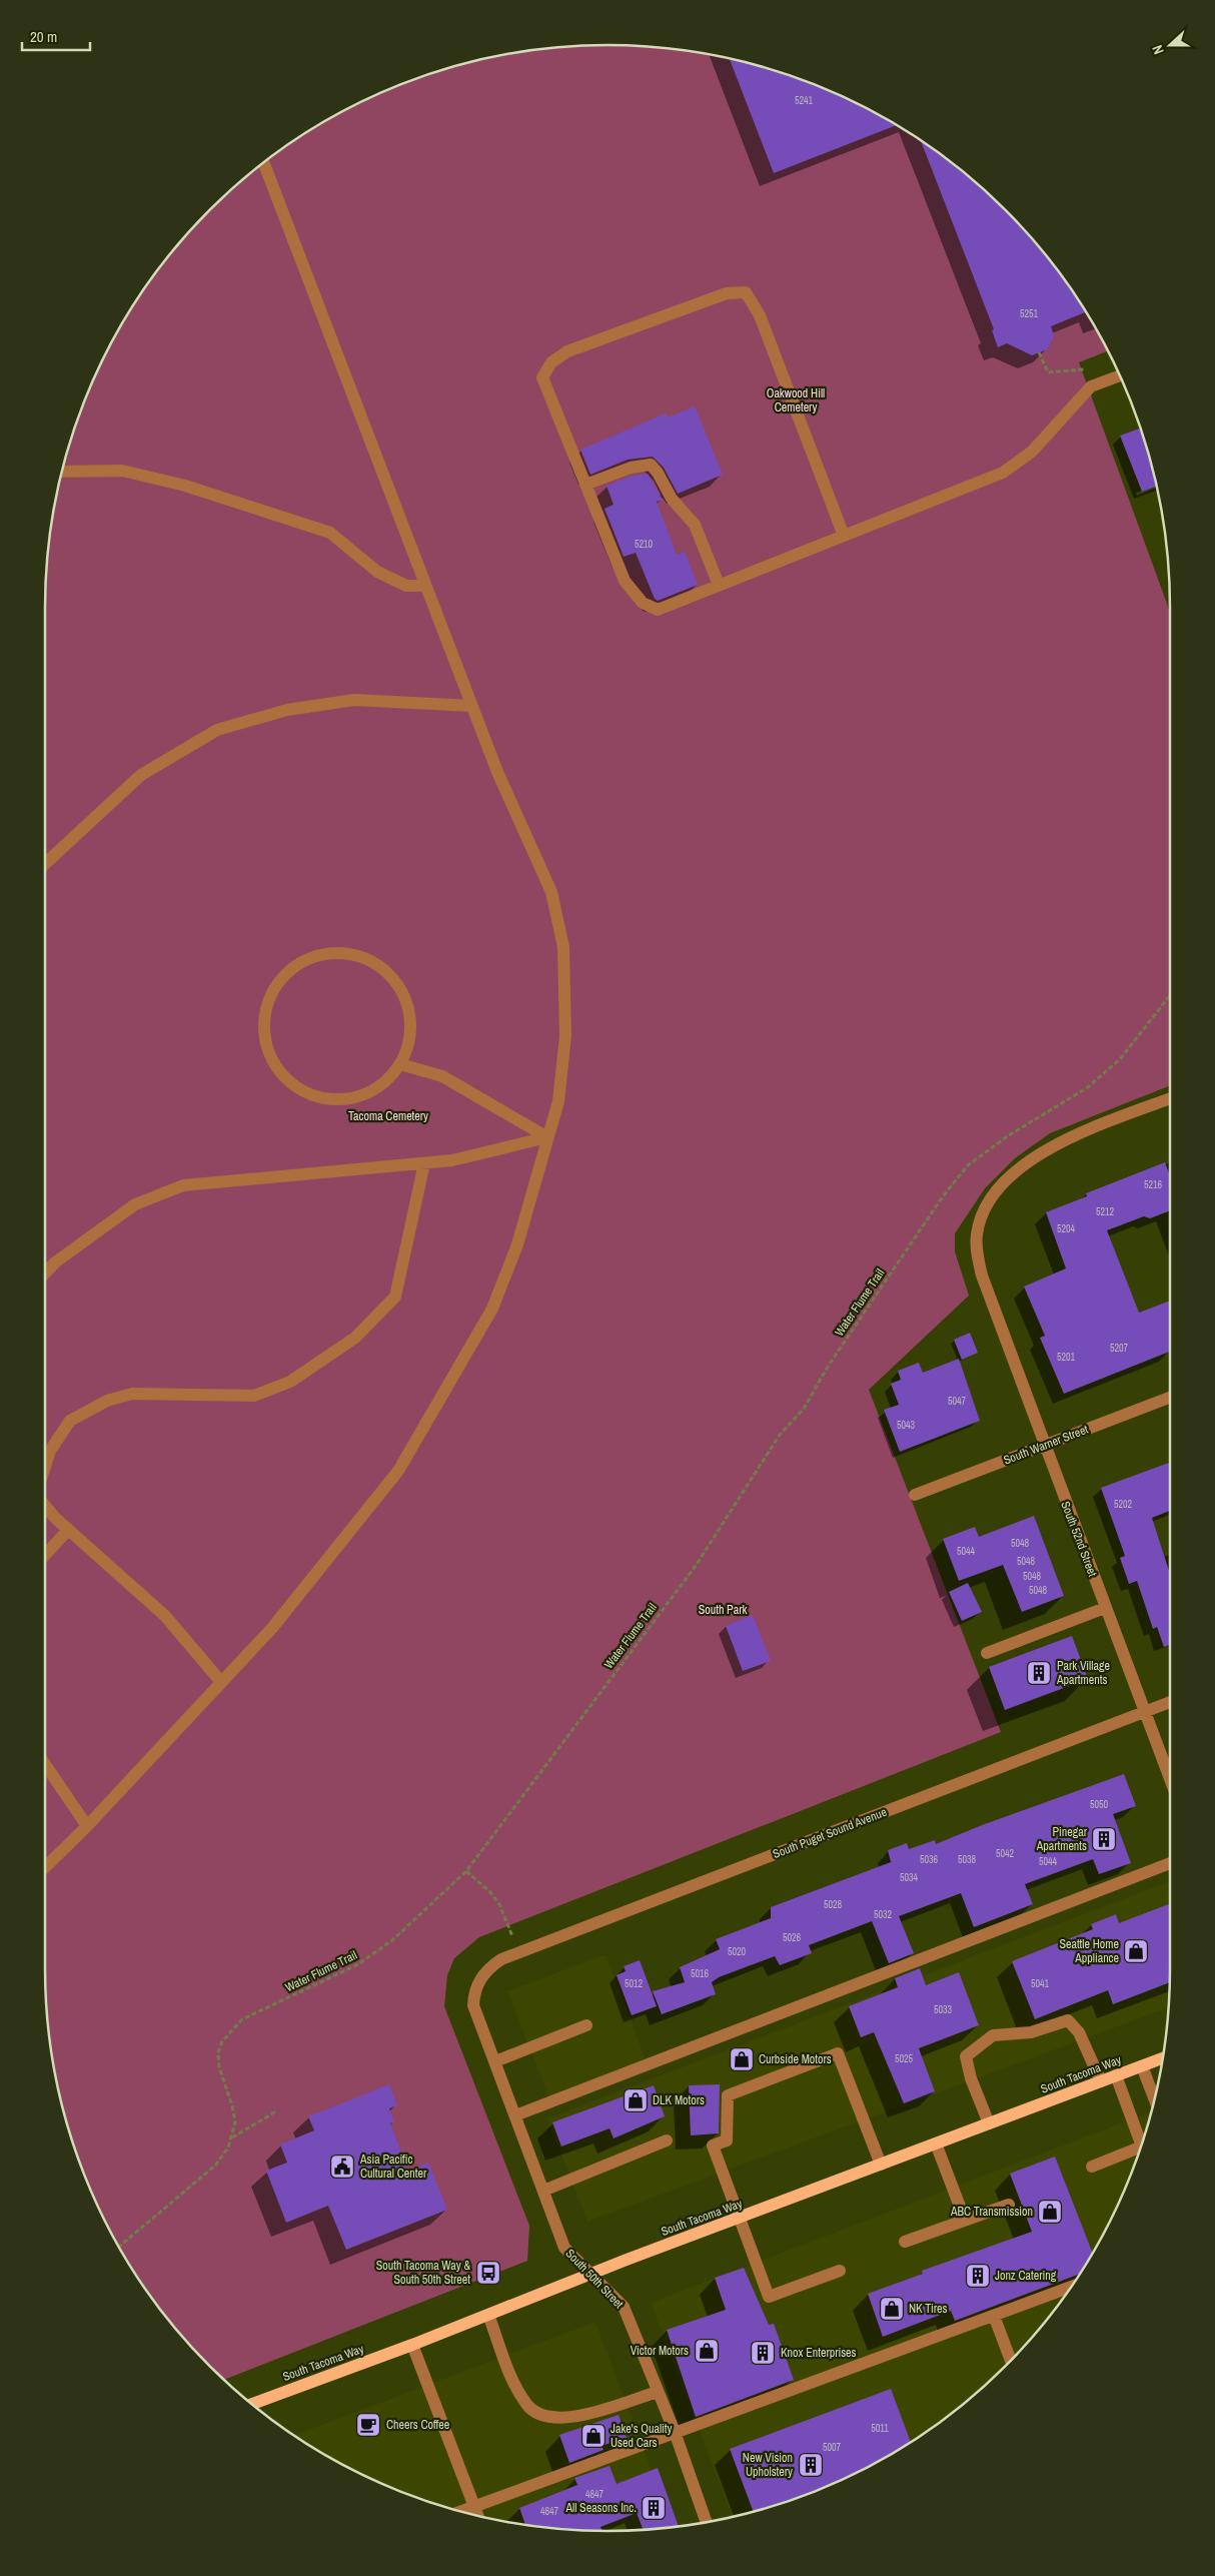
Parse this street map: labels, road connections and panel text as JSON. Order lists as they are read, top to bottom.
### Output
{
  "streets": {
    "main road": ["South Tacoma Way"],
    "street": [
      "South Warner Street",
      "South 52nd Street",
      "South Puget Sound Avenue",
      "South 50th Street"
    ],
    "path": ["Water Flume Trail"]
  },
  "crossings": [
    ["South Warner Street", "South 52nd Street"],
    ["South 52nd Street", "South Puget Sound Avenue"],
    ["South Puget Sound Avenue", "South 50th Street"],
    ["South Tacoma Way", "South 50th Street"]
  ],
  "parks": ["Oakwood Hill Cemetery", "Tacoma Cemetery", "South Park"],
  "places": {
    "building": [
      "Park Village Apartments",
      "Pinegar Apartments",
      "Jonz Catering",
      "Knox Enterprises",
      "New Vision Upholstery",
      "All Seasons Inc."
    ],
    "shop": [
      "Seattle Home Appliance",
      "Curbside Motors",
      "DLK Motors",
      "ABC Transmission",
      "NK Tires",
      "Victor Motors",
      "Jake's Quality Used Cars"
    ],
    "public building": ["Asia Pacific Cultural Center"],
    "bus stop": ["South Tacoma Way & South 50th Street"],
    "cafe": ["Cheers Coffee"]
  },
  "house_numbers": [
    "5241",
    "5251",
    "5210",
    "5216",
    "5212",
    "5204",
    "5207",
    "5201",
    "5047",
    "5043",
    "5202",
    "5048",
    "5044",
    "5048",
    "5048",
    "5048",
    "5050",
    "5042",
    "5036",
    "5038",
    "5044",
    "5034",
    "5028",
    "5032",
    "5026",
    "5020",
    "5016",
    "5012",
    "5041",
    "5033",
    "5025",
    "5011",
    "5007",
    "4847",
    "4847"
  ],
  "scale_bar": "20 m",
  "north": "left"
}
